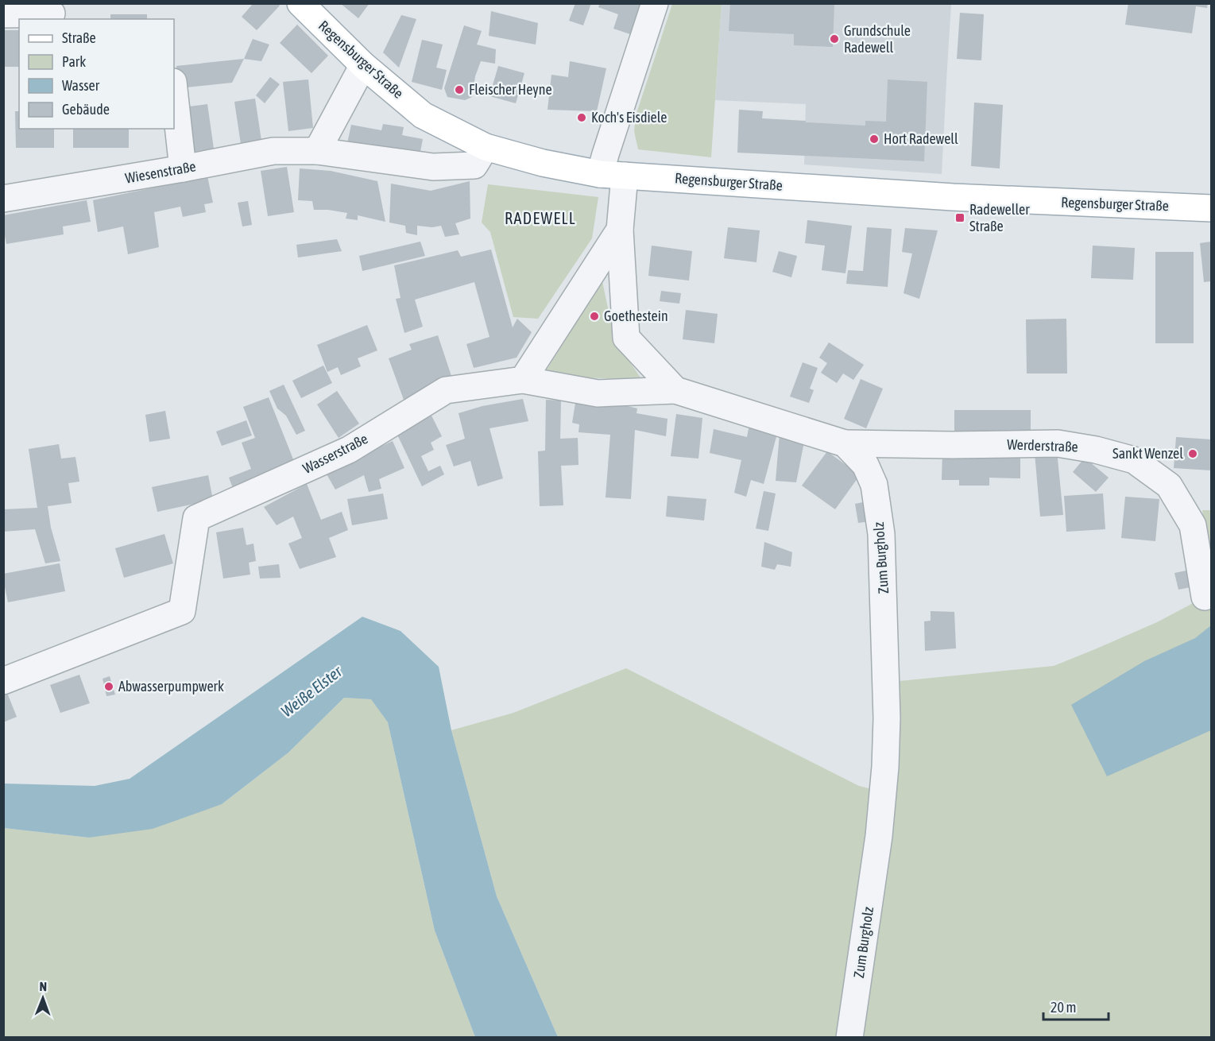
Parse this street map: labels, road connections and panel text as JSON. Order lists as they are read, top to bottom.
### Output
{
  "streets": {
    "main road": ["Regensburger Straße"],
    "street": [
      "Wiesenstraße",
      "Werderstraße",
      "Wasserstraße",
      "Zum Burgholz"
    ]
  },
  "crossings": [
    ["Regensburger Straße", "Wiesenstraße"],
    ["Werderstraße", "Zum Burgholz"]
  ],
  "districts": ["RADEWELL"],
  "water": ["Weiße Elster"],
  "places": {
    "other": [
      "Grundschule Radewell",
      "Fleischer Heyne",
      "Koch's Eisdiele",
      "Hort Radewell",
      "Goethestein",
      "Sankt Wenzel",
      "Abwasserpumpwerk"
    ],
    "transit": ["Radeweller Straße"]
  },
  "legend": [
    "Straße",
    "Park",
    "Wasser",
    "Gebäude"
  ],
  "scale_bar": "20 m",
  "north": "top"
}
